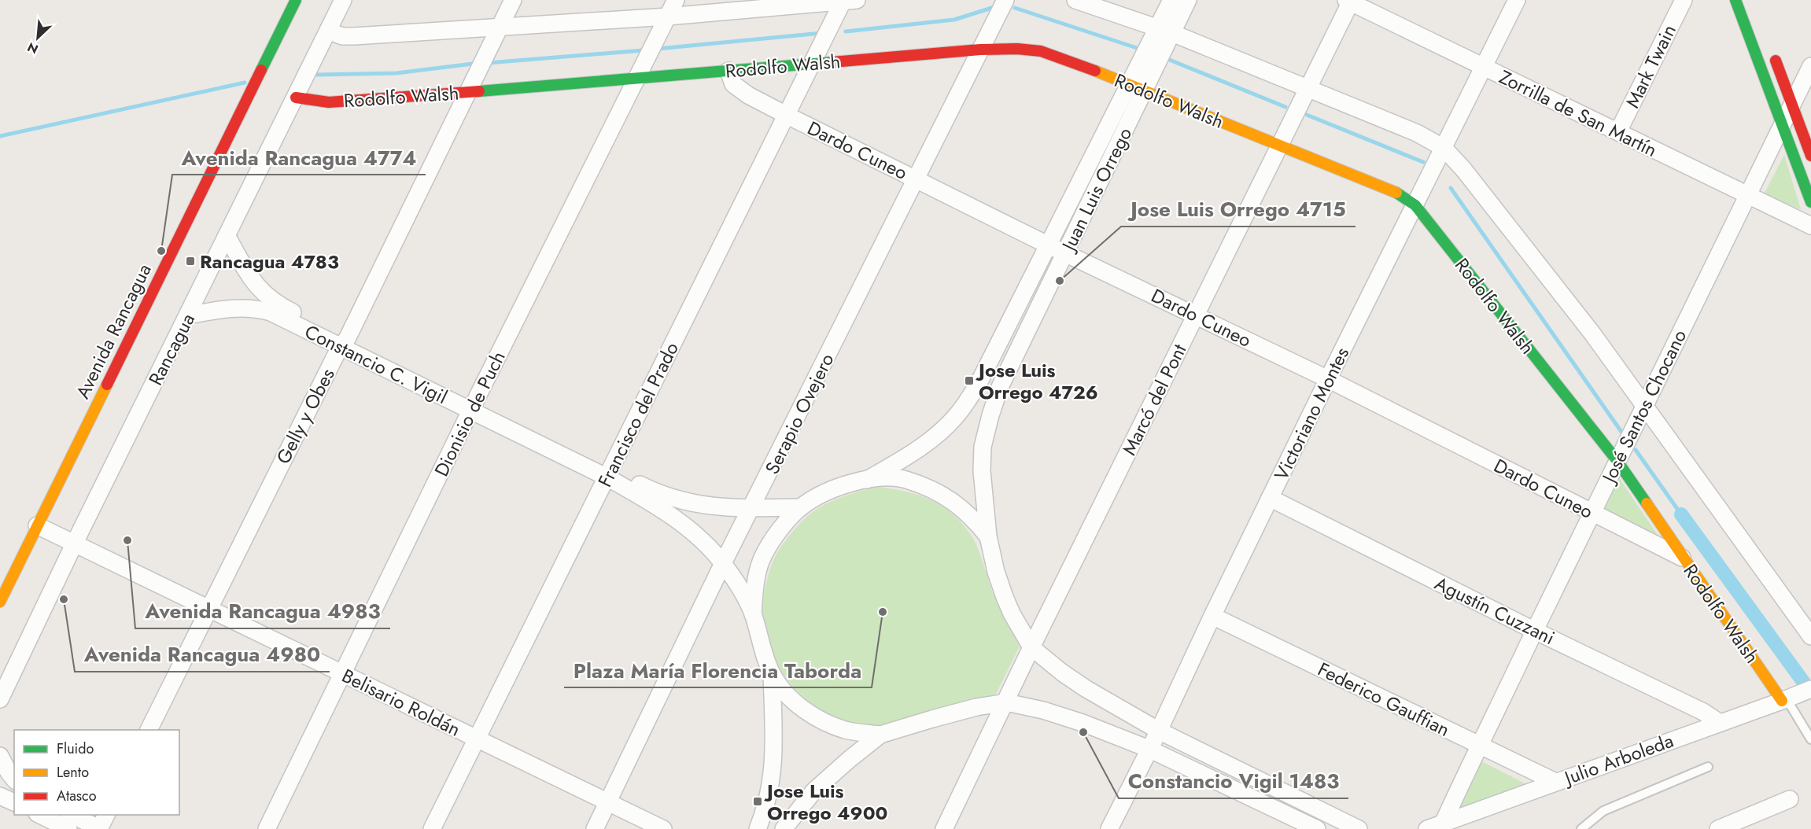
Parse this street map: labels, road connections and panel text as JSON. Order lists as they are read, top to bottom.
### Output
{
  "streets": {
    "street": [
      "Rodolfo Walsh",
      "Mark Twain",
      "Zorrilla de San Martín",
      "Dardo Cuneo",
      "Juan Luis Orrego",
      "Avenida Rancagua",
      "Rancagua",
      "Constancio C. Vigil",
      "Marcó del Pont",
      "José Santos Chocano",
      "Dionisio de Puch",
      "Serapio Ovejero",
      "Victoriano Montes",
      "Francisco del Prado",
      "Gelly y Obes",
      "Agustín Cuzzani",
      "Federico Gauffian",
      "Belisario Roldán",
      "Julio Arboleda"
    ]
  },
  "crossings": [
    ["Rodolfo Walsh", "Dardo Cuneo"],
    ["Rodolfo Walsh", "Juan Luis Orrego"],
    ["Rodolfo Walsh", "Rancagua"],
    ["Rodolfo Walsh", "Marcó del Pont"],
    ["Rodolfo Walsh", "José Santos Chocano"],
    ["Rodolfo Walsh", "Dionisio de Puch"],
    ["Rodolfo Walsh", "Serapio Ovejero"],
    ["Rodolfo Walsh", "Victoriano Montes"],
    ["Rodolfo Walsh", "Francisco del Prado"],
    ["Rodolfo Walsh", "Gelly y Obes"],
    ["Rodolfo Walsh", "Julio Arboleda"],
    ["Mark Twain", "Zorrilla de San Martín"],
    ["Zorrilla de San Martín", "Marcó del Pont"],
    ["Zorrilla de San Martín", "José Santos Chocano"],
    ["Zorrilla de San Martín", "Victoriano Montes"],
    ["Dardo Cuneo", "Juan Luis Orrego"],
    ["Dardo Cuneo", "Marcó del Pont"],
    ["Dardo Cuneo", "José Santos Chocano"],
    ["Dardo Cuneo", "Serapio Ovejero"],
    ["Dardo Cuneo", "Victoriano Montes"],
    ["Dardo Cuneo", "Francisco del Prado"],
    ["Juan Luis Orrego", "Marcó del Pont"],
    ["Avenida Rancagua", "Belisario Roldán"],
    ["Rancagua", "Constancio C. Vigil"],
    ["Rancagua", "Belisario Roldán"],
    ["Constancio C. Vigil", "Dionisio de Puch"],
    ["Constancio C. Vigil", "Serapio Ovejero"],
    ["Constancio C. Vigil", "Francisco del Prado"],
    ["Constancio C. Vigil", "Gelly y Obes"],
    ["José Santos Chocano", "Agustín Cuzzani"],
    ["José Santos Chocano", "Federico Gauffian"],
    ["José Santos Chocano", "Julio Arboleda"],
    ["Dionisio de Puch", "Belisario Roldán"],
    ["Serapio Ovejero", "Belisario Roldán"],
    ["Victoriano Montes", "Agustín Cuzzani"],
    ["Victoriano Montes", "Federico Gauffian"],
    ["Francisco del Prado", "Belisario Roldán"],
    ["Gelly y Obes", "Belisario Roldán"],
    ["Agustín Cuzzani", "Julio Arboleda"],
    ["Federico Gauffian", "Julio Arboleda"]
  ],
  "places": {
    "other": [
      "Avenida Rancagua 4774",
      "Jose Luis Orrego 4715",
      "Avenida Rancagua 4983",
      "Avenida Rancagua 4980",
      "Plaza María Florencia Taborda",
      "Constancio Vigil 1483"
    ],
    "transit": ["Rancagua 4783", "Jose Luis Orrego 4726", "Jose Luis Orrego 4900"]
  },
  "legend": ["Fluido", "Lento", "Atasco"],
  "north": "bottom left"
}
